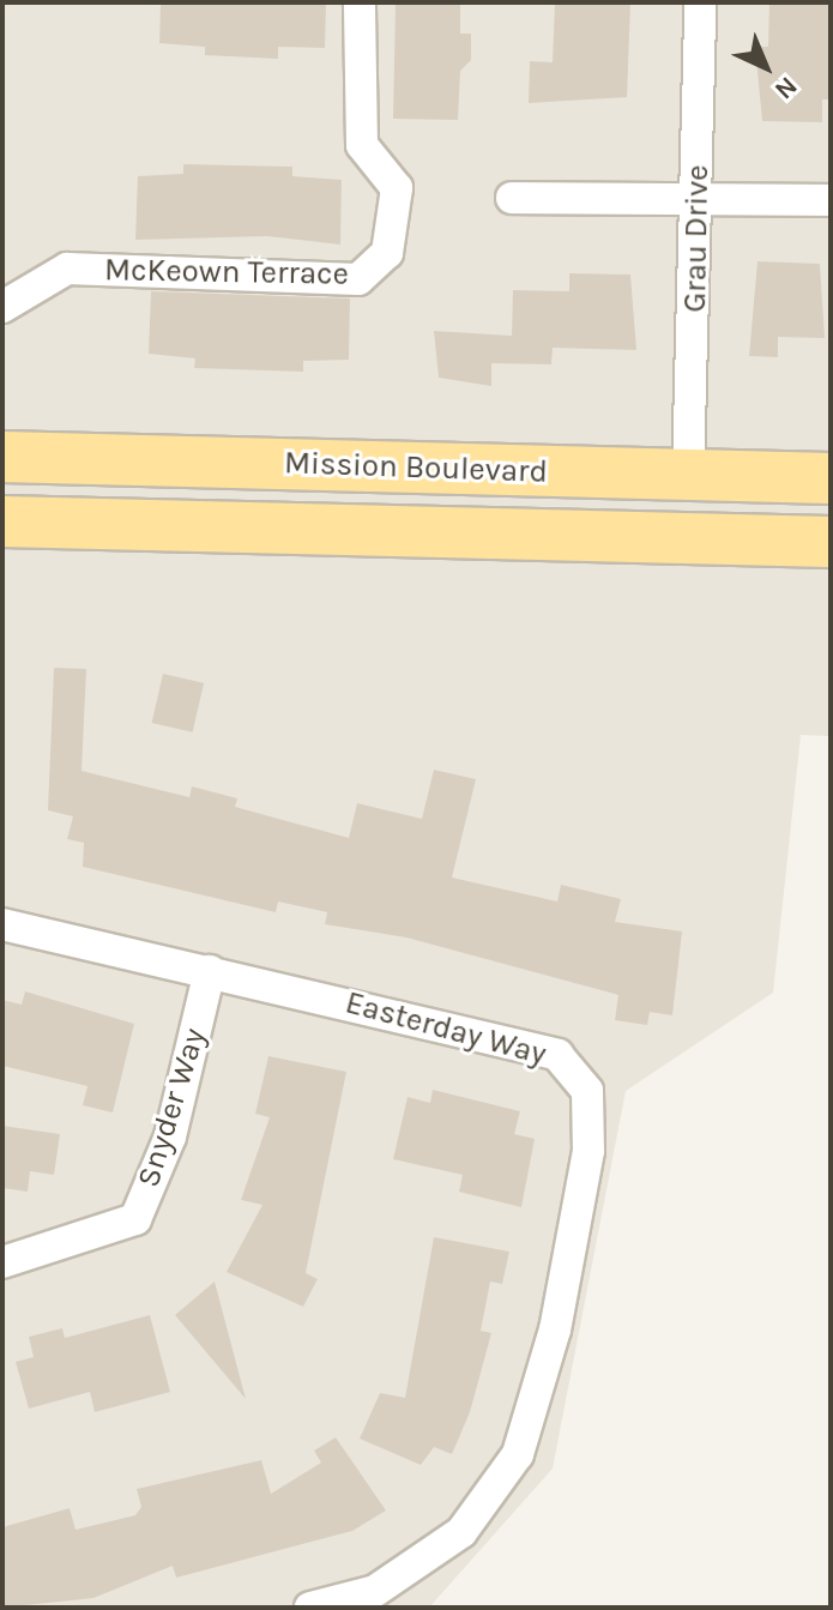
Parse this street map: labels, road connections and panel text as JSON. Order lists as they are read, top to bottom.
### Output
{
  "streets": {
    "main road": ["Mission Boulevard"],
    "street": [
      "Grau Drive",
      "McKeown Terrace",
      "Easterday Way",
      "Snyder Way"
    ]
  },
  "crossings": [
    ["Grau Drive", "Mission Boulevard"],
    ["Easterday Way", "Snyder Way"]
  ],
  "north": "bottom right"
}
